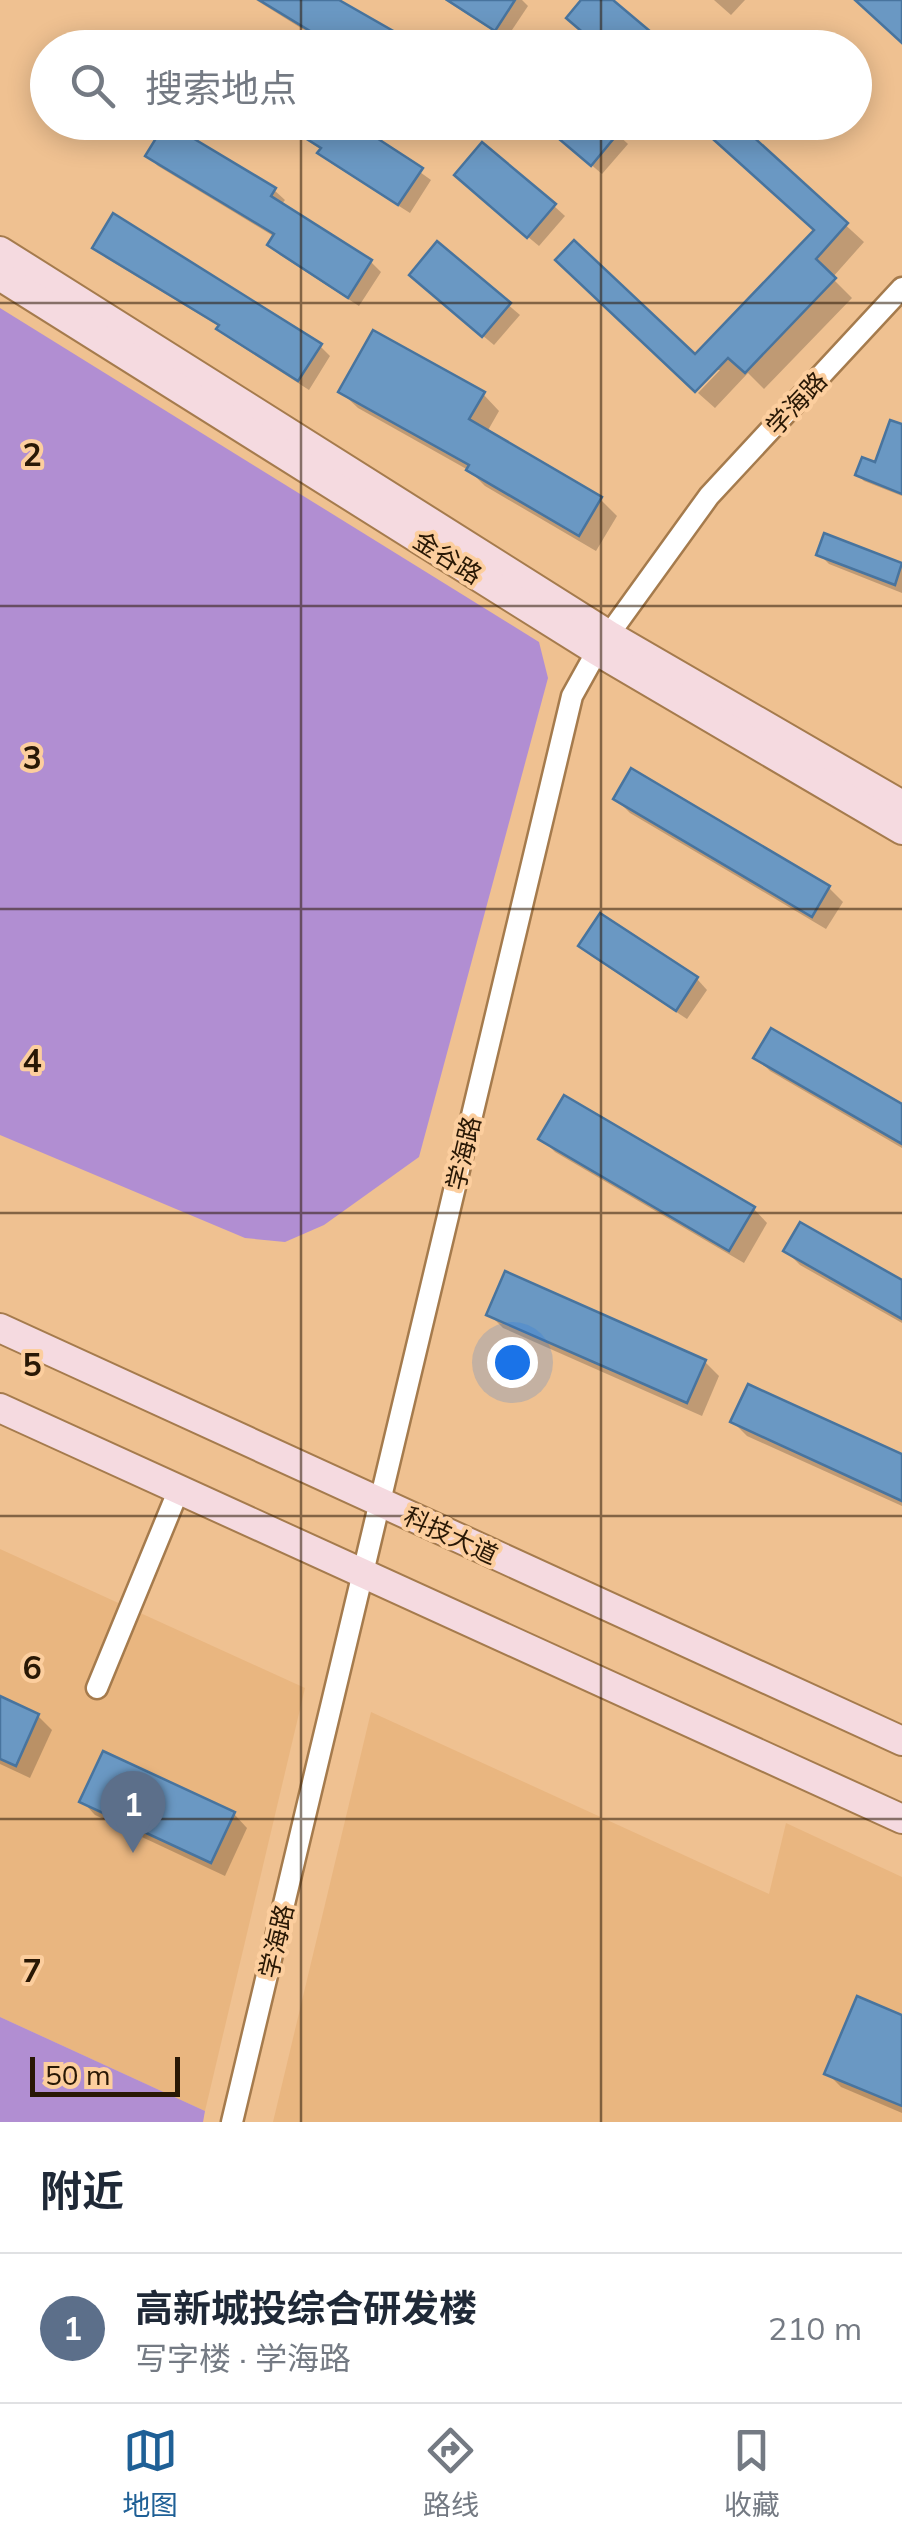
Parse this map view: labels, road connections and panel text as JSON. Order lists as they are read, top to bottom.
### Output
{
  "streets": {
    "street": ["学海路", "金谷路", "科技大道"]
  },
  "crossings": [
    ["学海路", "金谷路"],
    ["学海路", "科技大道"]
  ],
  "scale_bar": "50 m",
  "page": {
    "search": "搜索地点",
    "pins": "1",
    "scale": "50 m",
    "heading": "附近",
    "list": [
      {
        "mark": "1",
        "name": "高新城投综合研发楼",
        "note": "写字楼 · 学海路",
        "value": "210 m"
      }
    ],
    "nav": ["地图", "路线", "收藏"]
  },
  "grid": {
    "rows": [
      "2",
      "3",
      "4",
      "5",
      "6",
      "7"
    ]
  }
}
